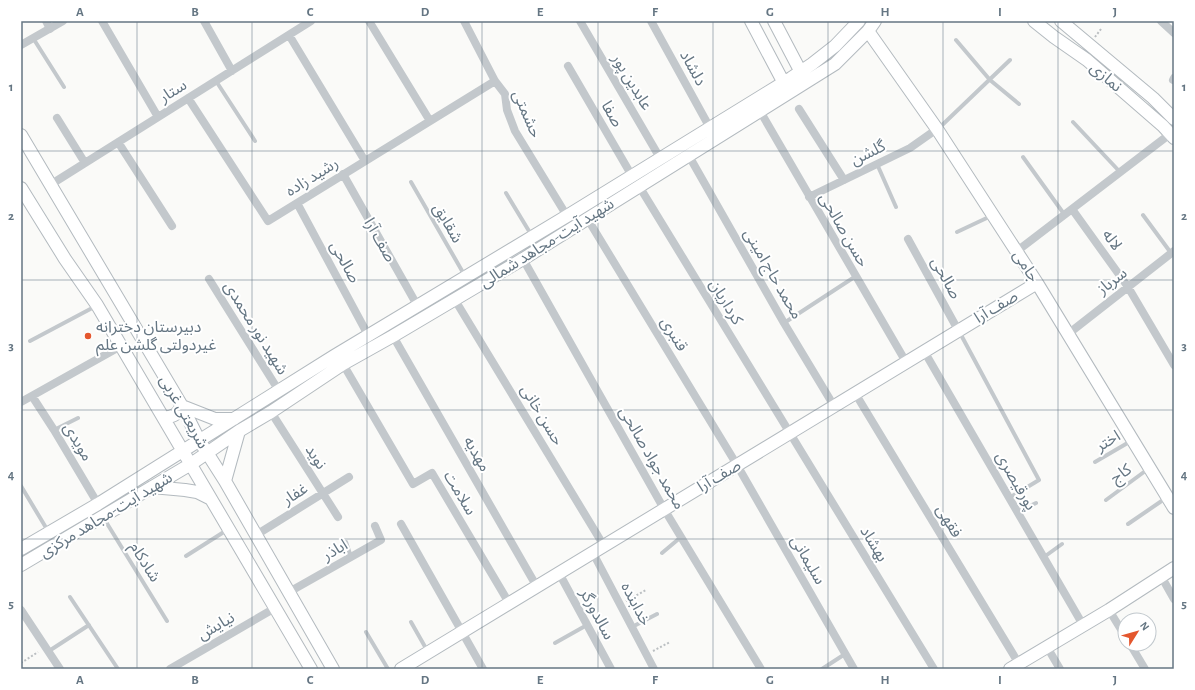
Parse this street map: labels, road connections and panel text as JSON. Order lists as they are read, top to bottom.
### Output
{
  "streets": {
    "main road": [
      "نمازی",
      "صف آرا",
      "شهید آیت-مجاهد شمالی",
      "جامی",
      "شریعتی غربی",
      "شهید آیت-مجاهد مرکزی"
    ],
    "street": [
      "دلشاد",
      "عابدین پور",
      "ستار",
      "حشمتی",
      "صفا",
      "گلشن",
      "رشید زاده",
      "حسن صالحی",
      "لاله",
      "صالحی",
      "محمد حاج امینی",
      "سرباز",
      "کرداریان",
      "شهید نور محمدی",
      "قنبری",
      "حسن خانی",
      "مویدی",
      "مهدیه",
      "نوید",
      "محمد جواد صالحی",
      "پورقیصری",
      "سلامت",
      "غفار",
      "فقهی",
      "بهشاد",
      "اباذر",
      "سلیمانی",
      "خدابنده",
      "سالدورگر",
      "نیایش"
    ],
    "lane": [
      "شقایق",
      "اختر",
      "کاج",
      "شادکام"
    ]
  },
  "crossings": [
    ["دلشاد", "شهید آیت-مجاهد شمالی"],
    ["عابدین پور", "شهید آیت-مجاهد شمالی"],
    ["ستار", "رشید زاده"],
    ["ستار", "شریعتی غربی"],
    ["حشمتی", "رشید زاده"],
    ["حشمتی", "شهید آیت-مجاهد شمالی"],
    ["صفا", "شهید آیت-مجاهد شمالی"],
    ["گلشن", "حسن صالحی"],
    ["گلشن", "جامی"],
    ["رشید زاده", "صف آرا"],
    ["رشید زاده", "صالحی"],
    ["شقایق", "شهید آیت-مجاهد شمالی"],
    ["حسن صالحی", "صف آرا"],
    ["حسن صالحی", "شهید آیت-مجاهد شمالی"],
    ["صف آرا", "شهید آیت-مجاهد شمالی"],
    ["صف آرا", "صالحی"],
    ["صف آرا", "جامی"],
    ["صف آرا", "محمد حاج امینی"],
    ["صف آرا", "کرداریان"],
    ["صف آرا", "قنبری"],
    ["صف آرا", "حسن خانی"],
    ["صف آرا", "مهدیه"],
    ["صف آرا", "محمد جواد صالحی"],
    ["صف آرا", "پورقیصری"],
    ["صف آرا", "سلامت"],
    ["صف آرا", "فقهی"],
    ["صف آرا", "بهشاد"],
    ["صف آرا", "سلیمانی"],
    ["صف آرا", "خدابنده"],
    ["صف آرا", "سالدورگر"],
    ["لاله", "سرباز"],
    ["شهید آیت-مجاهد شمالی", "صالحی"],
    ["شهید آیت-مجاهد شمالی", "جامی"],
    ["شهید آیت-مجاهد شمالی", "محمد حاج امینی"],
    ["شهید آیت-مجاهد شمالی", "کرداریان"],
    ["شهید آیت-مجاهد شمالی", "شهید نور محمدی"],
    ["شهید آیت-مجاهد شمالی", "قنبری"],
    ["شهید آیت-مجاهد شمالی", "شریعتی غربی"],
    ["شهید آیت-مجاهد شمالی", "حسن خانی"],
    ["شهید آیت-مجاهد شمالی", "مهدیه"],
    ["شهید آیت-مجاهد شمالی", "نوید"],
    ["شهید آیت-مجاهد شمالی", "محمد جواد صالحی"],
    ["شهید آیت-مجاهد شمالی", "سلامت"],
    ["شهید آیت-مجاهد شمالی", "شهید آیت-مجاهد مرکزی"],
    ["جامی", "سرباز"],
    ["جامی", "اختر"],
    ["جامی", "کاج"],
    ["کرداریان", "بهشاد"],
    ["قنبری", "سلیمانی"],
    ["شریعتی غربی", "غفار"],
    ["شریعتی غربی", "شهید آیت-مجاهد مرکزی"],
    ["شریعتی غربی", "اباذر"],
    ["شریعتی غربی", "نیایش"],
    ["مویدی", "شهید آیت-مجاهد مرکزی"],
    ["نوید", "غفار"],
    ["شهید آیت-مجاهد مرکزی", "شادکام"]
  ],
  "places": ["دبیرستان دخترانه غیردولتی گلشن علم"],
  "north": "top right",
  "grid": {
    "columns": [
      "A",
      "B",
      "C",
      "D",
      "E",
      "F",
      "G",
      "H",
      "I",
      "J"
    ],
    "rows": [
      "1",
      "2",
      "3",
      "4",
      "5"
    ]
  }
}
